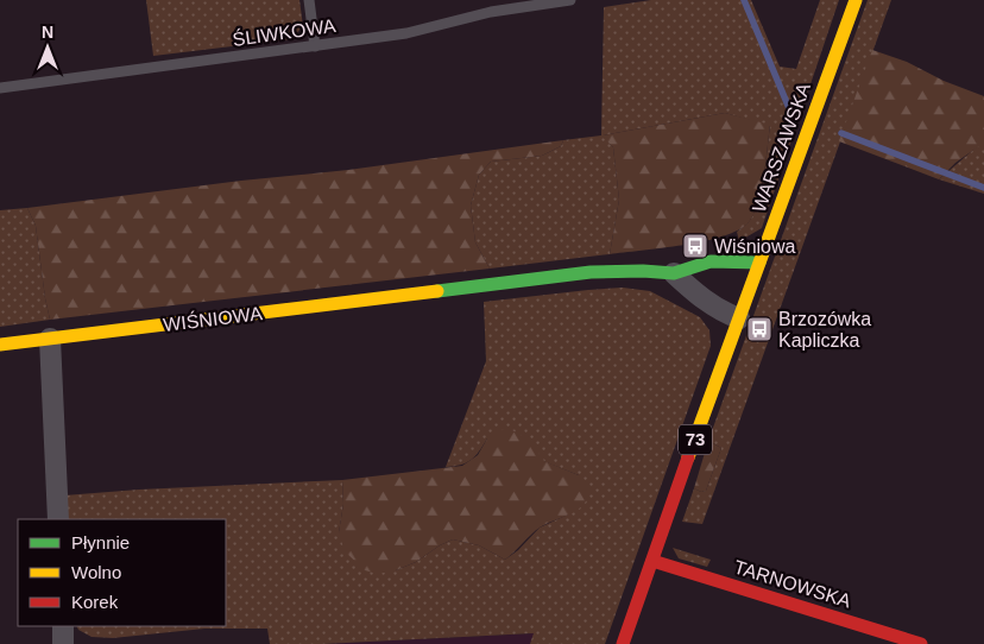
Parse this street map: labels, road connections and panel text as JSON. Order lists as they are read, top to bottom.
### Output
{
  "streets": {
    "street": [
      "WARSZAWSKA",
      "WIŚNIOWA",
      "73",
      "TARNOWSKA"
    ],
    "lane": ["ŚLIWKOWA"]
  },
  "crossings": [
    ["WARSZAWSKA", "WIŚNIOWA"],
    ["WARSZAWSKA", "TARNOWSKA"]
  ],
  "places": {
    "bus stop": ["Wiśniowa", "Brzozówka Kapliczka"]
  },
  "legend": ["Płynnie", "Wolno", "Korek"],
  "north": "top"
}
